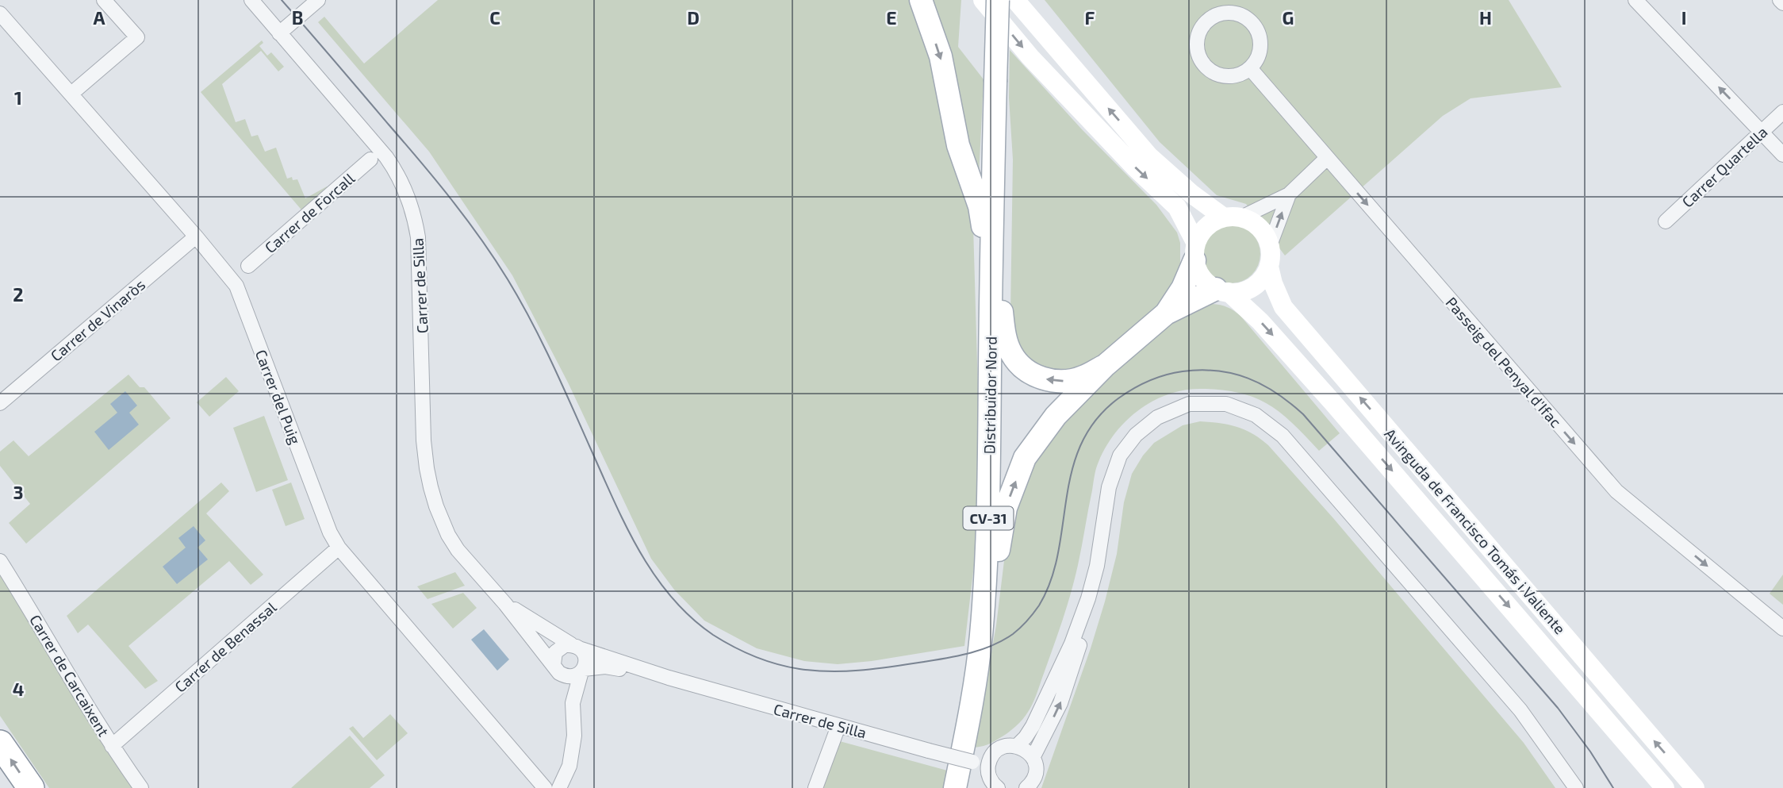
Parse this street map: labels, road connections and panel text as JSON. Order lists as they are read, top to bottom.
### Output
{
  "streets": {
    "main road": ["Distribuïdor Nord", "CV-31", "Avinguda de Francisco Tomás i Valiente"],
    "street": [
      "Carrer Quartella",
      "Carrer de Forcall",
      "Carrer de Silla",
      "Carrer de Vinaròs",
      "Passeig del Penyal d'Ifac",
      "Carrer del Puig",
      "Carrer de Benassal",
      "Carrer de Carcaixent"
    ]
  },
  "crossings": [
    ["Carrer de Vinaròs", "Carrer del Puig"],
    ["Carrer del Puig", "Carrer de Benassal"],
    ["Carrer de Benassal", "Carrer de Carcaixent"]
  ],
  "one_way": ["Passeig del Penyal d'Ifac"],
  "grid": {
    "columns": [
      "A",
      "B",
      "C",
      "D",
      "E",
      "F",
      "G",
      "H",
      "I"
    ],
    "rows": [
      "1",
      "2",
      "3",
      "4"
    ]
  }
}
